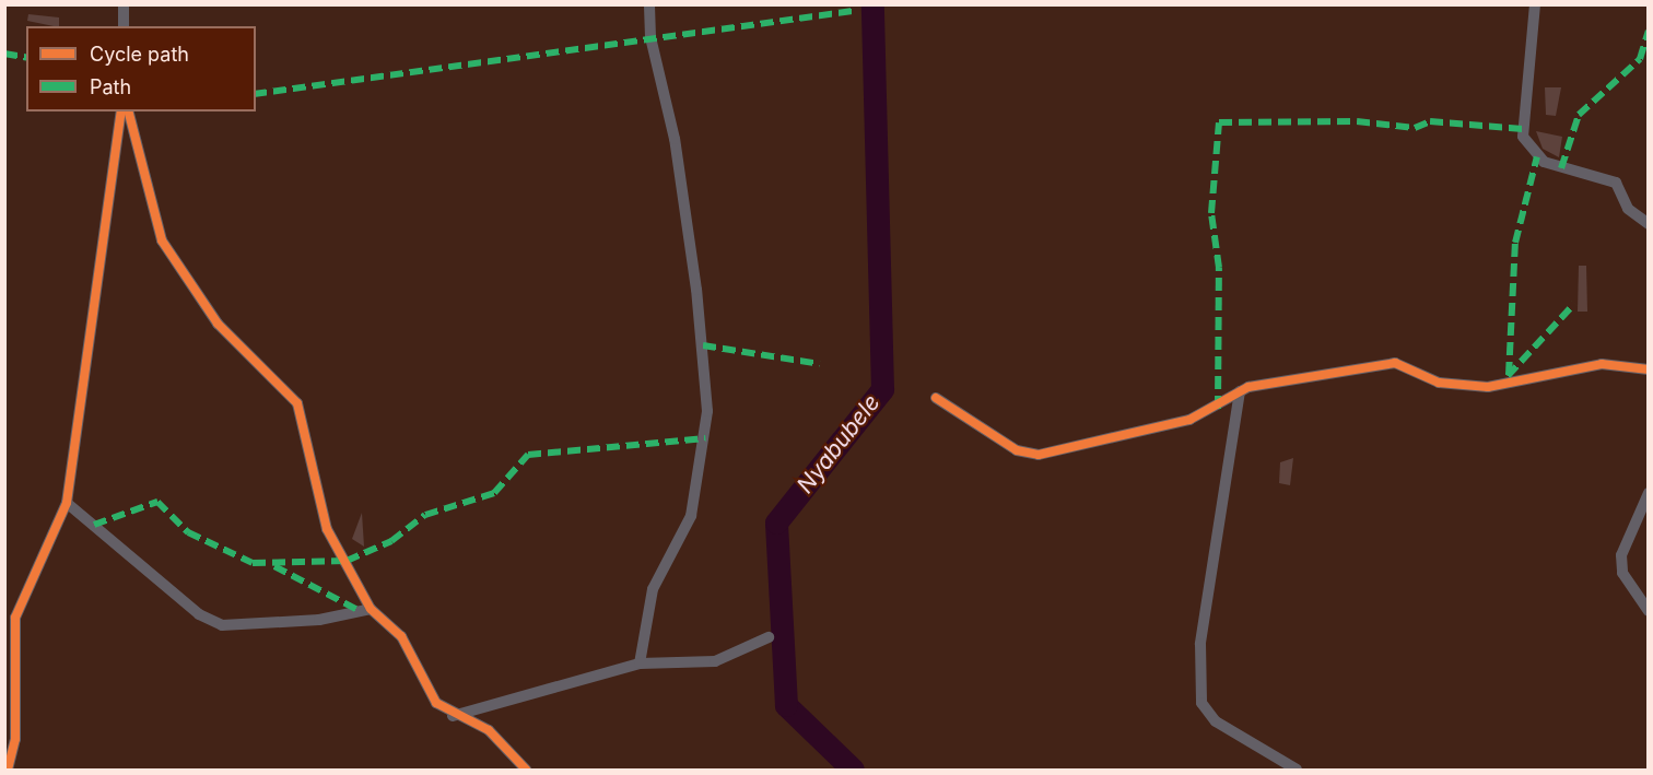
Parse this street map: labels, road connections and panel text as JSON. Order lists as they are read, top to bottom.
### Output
{
  "water": ["Nyabubele"],
  "legend": ["Cycle path", "Path"]
}
